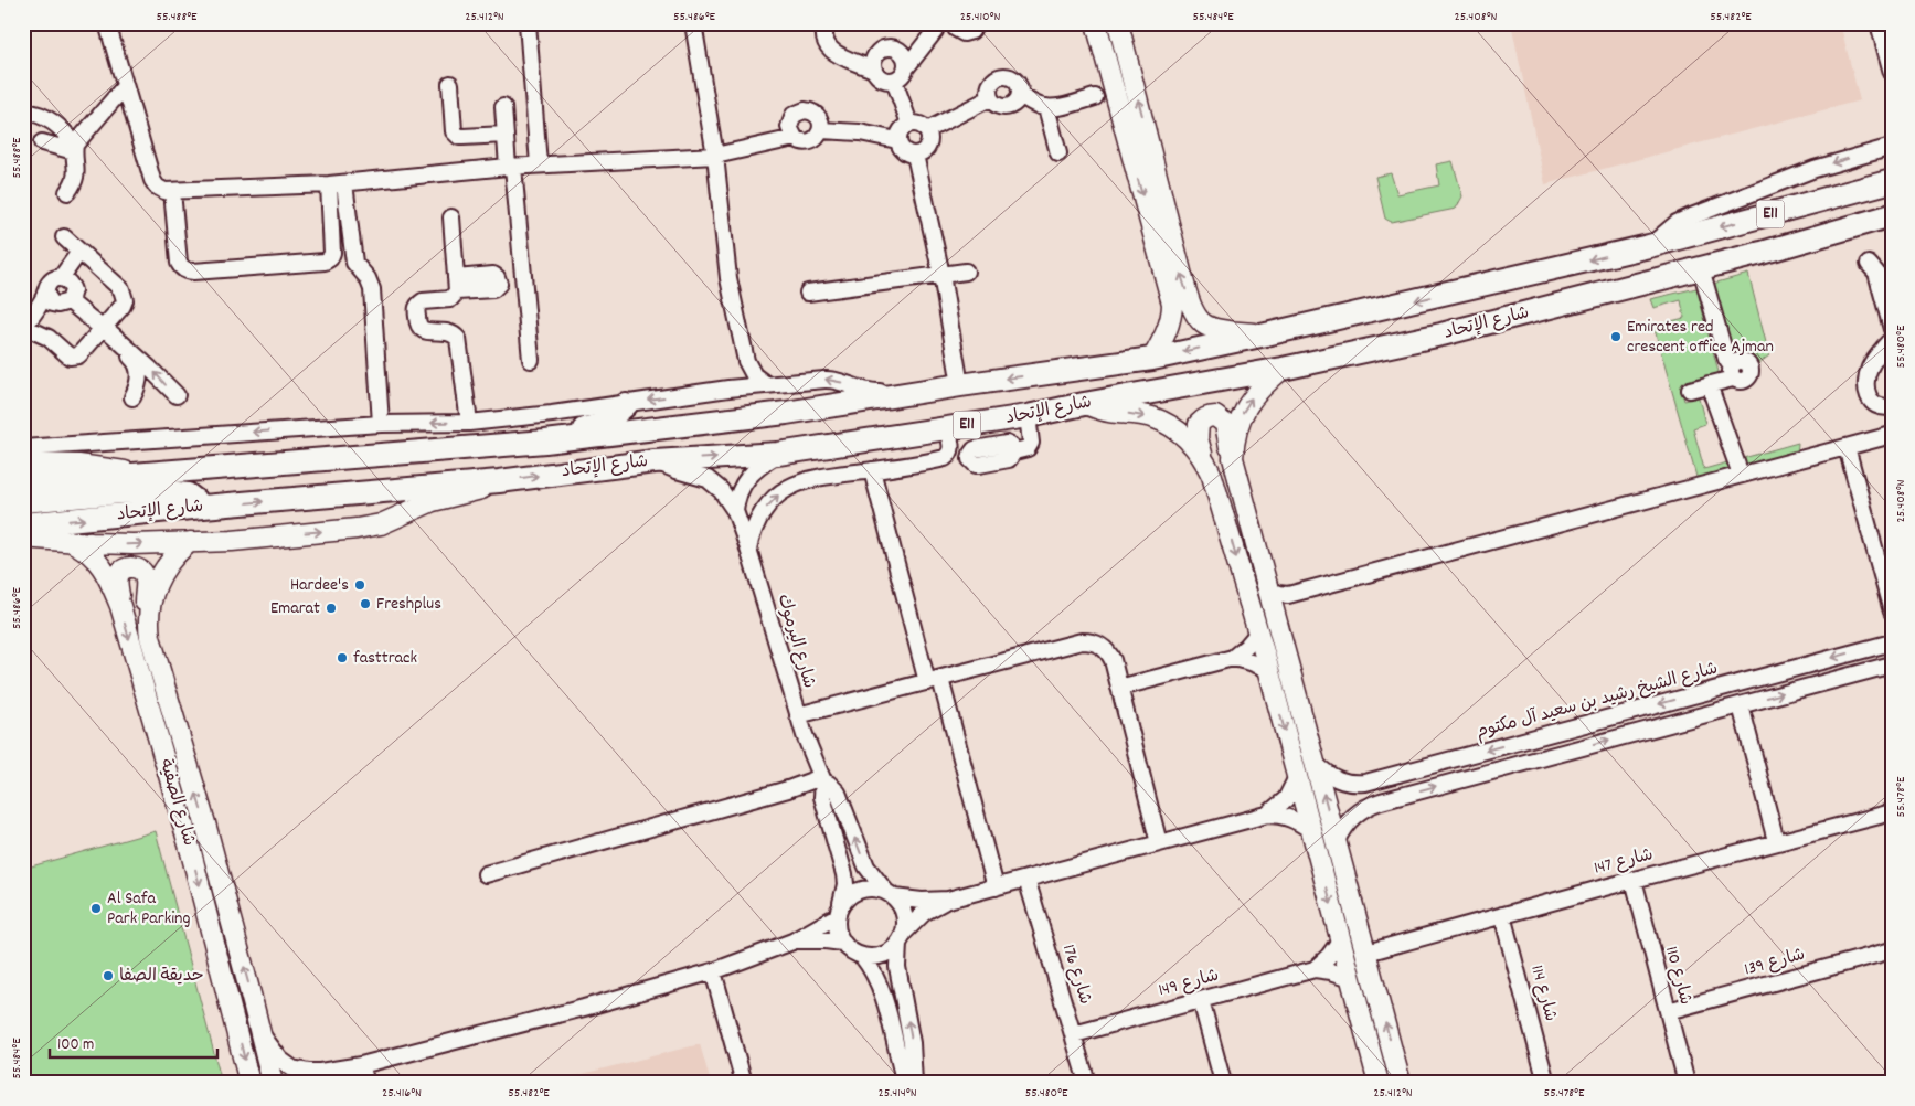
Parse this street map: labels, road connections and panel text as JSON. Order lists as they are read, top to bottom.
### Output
{
  "streets": {
    "highway": ["E11", "شارع الإتحاد"],
    "main road": ["شارع الصفية"],
    "street": [
      "شارع اليرموك",
      "شارع الشيخ رشيد بن سعيد آل مكتوم",
      "شارع 147",
      "شارع 139",
      "شارع 176",
      "شارع 110",
      "شارع 149",
      "شارع 114"
    ]
  },
  "crossings": [
    ["شارع الإتحاد", "شارع اليرموك"],
    ["شارع 147", "شارع 110"],
    ["شارع 147", "شارع 114"],
    ["شارع 139", "شارع 110"],
    ["شارع 176", "شارع 149"]
  ],
  "places": [
    "Emirates red crescent office Ajman",
    "Hardee's",
    "Freshplus",
    "Emarat",
    "fasttrack",
    "Al Safa Park Parking",
    "حديقة الصفا"
  ],
  "scale_bar": "100 m",
  "coordinates": [
    "55.488°E",
    "25.412°N",
    "55.486°E",
    "25.410°N",
    "55.484°E",
    "25.408°N",
    "55.482°E",
    "55.480°E",
    "55.478°E",
    "25.416°N",
    "25.414°N"
  ]
}
